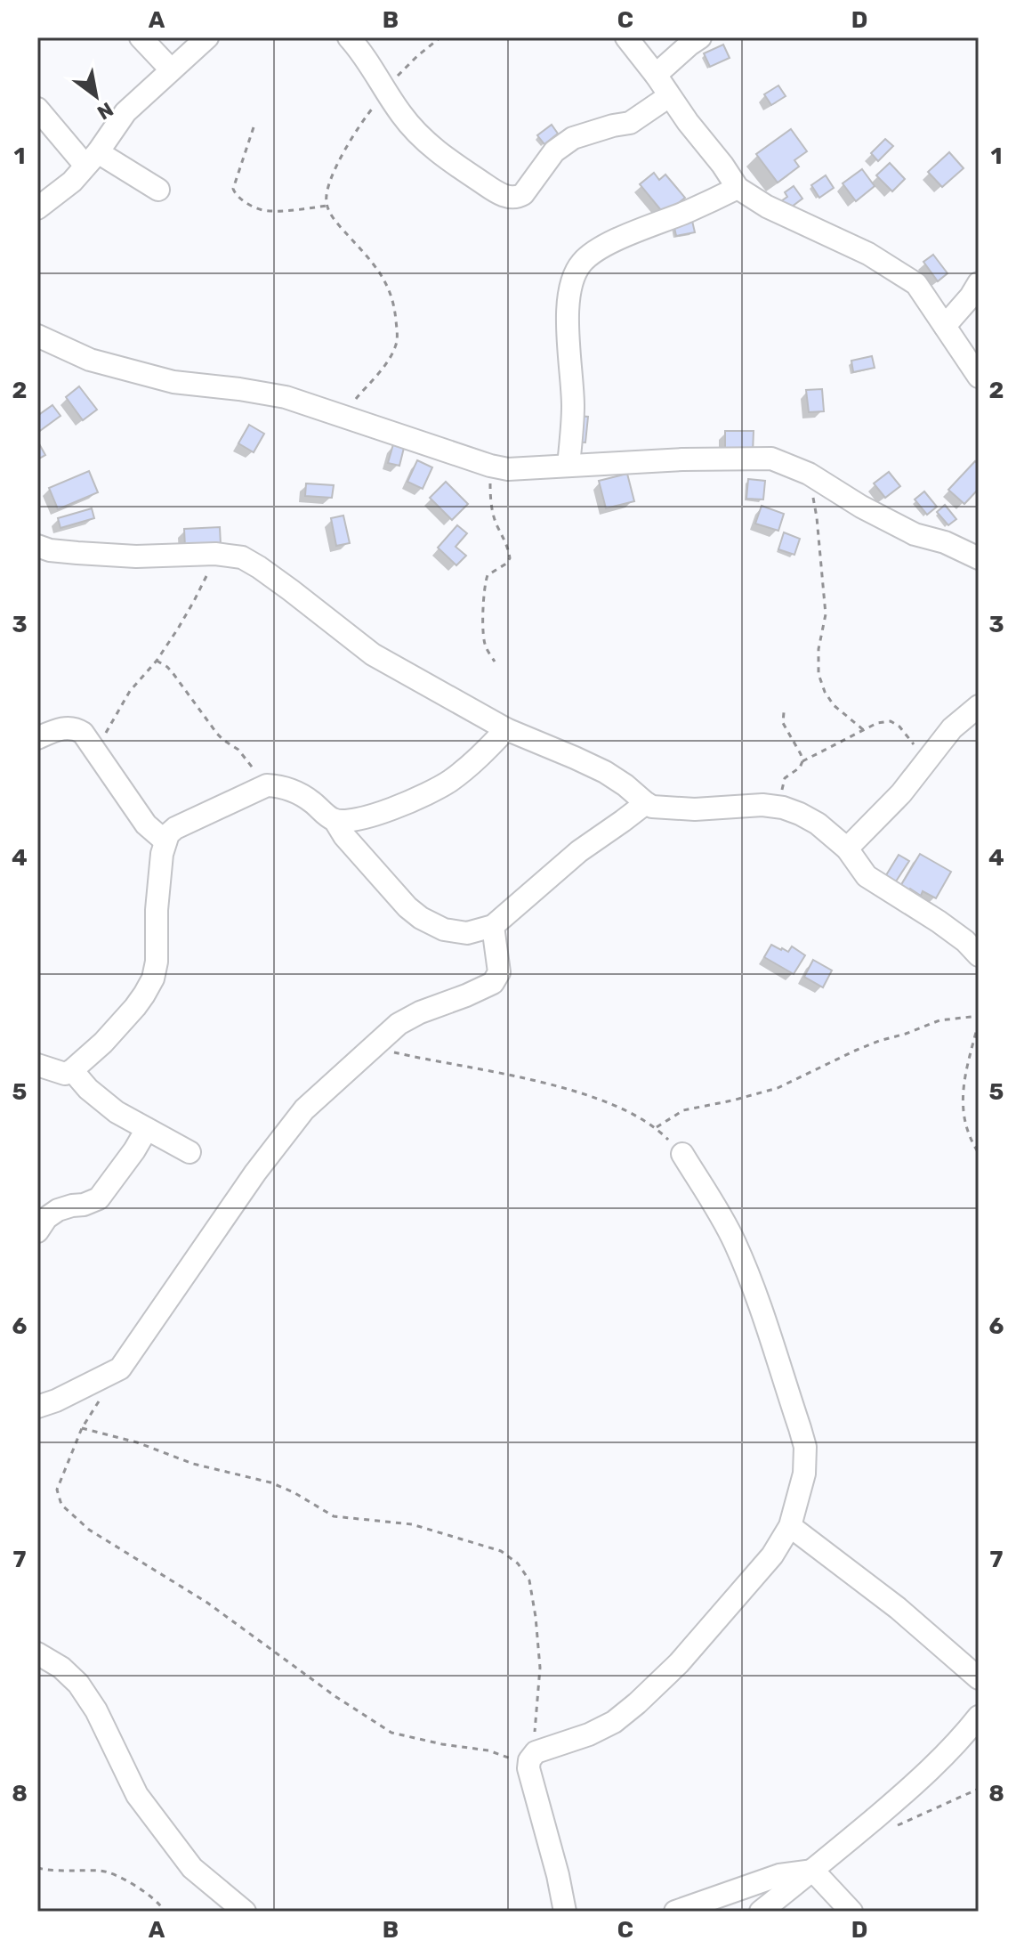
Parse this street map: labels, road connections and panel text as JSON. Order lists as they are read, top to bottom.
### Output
{
  "north": "bottom right",
  "grid": {
    "columns": [
      "A",
      "B",
      "C",
      "D"
    ],
    "rows": [
      "1",
      "2",
      "3",
      "4",
      "5",
      "6",
      "7",
      "8"
    ]
  }
}
